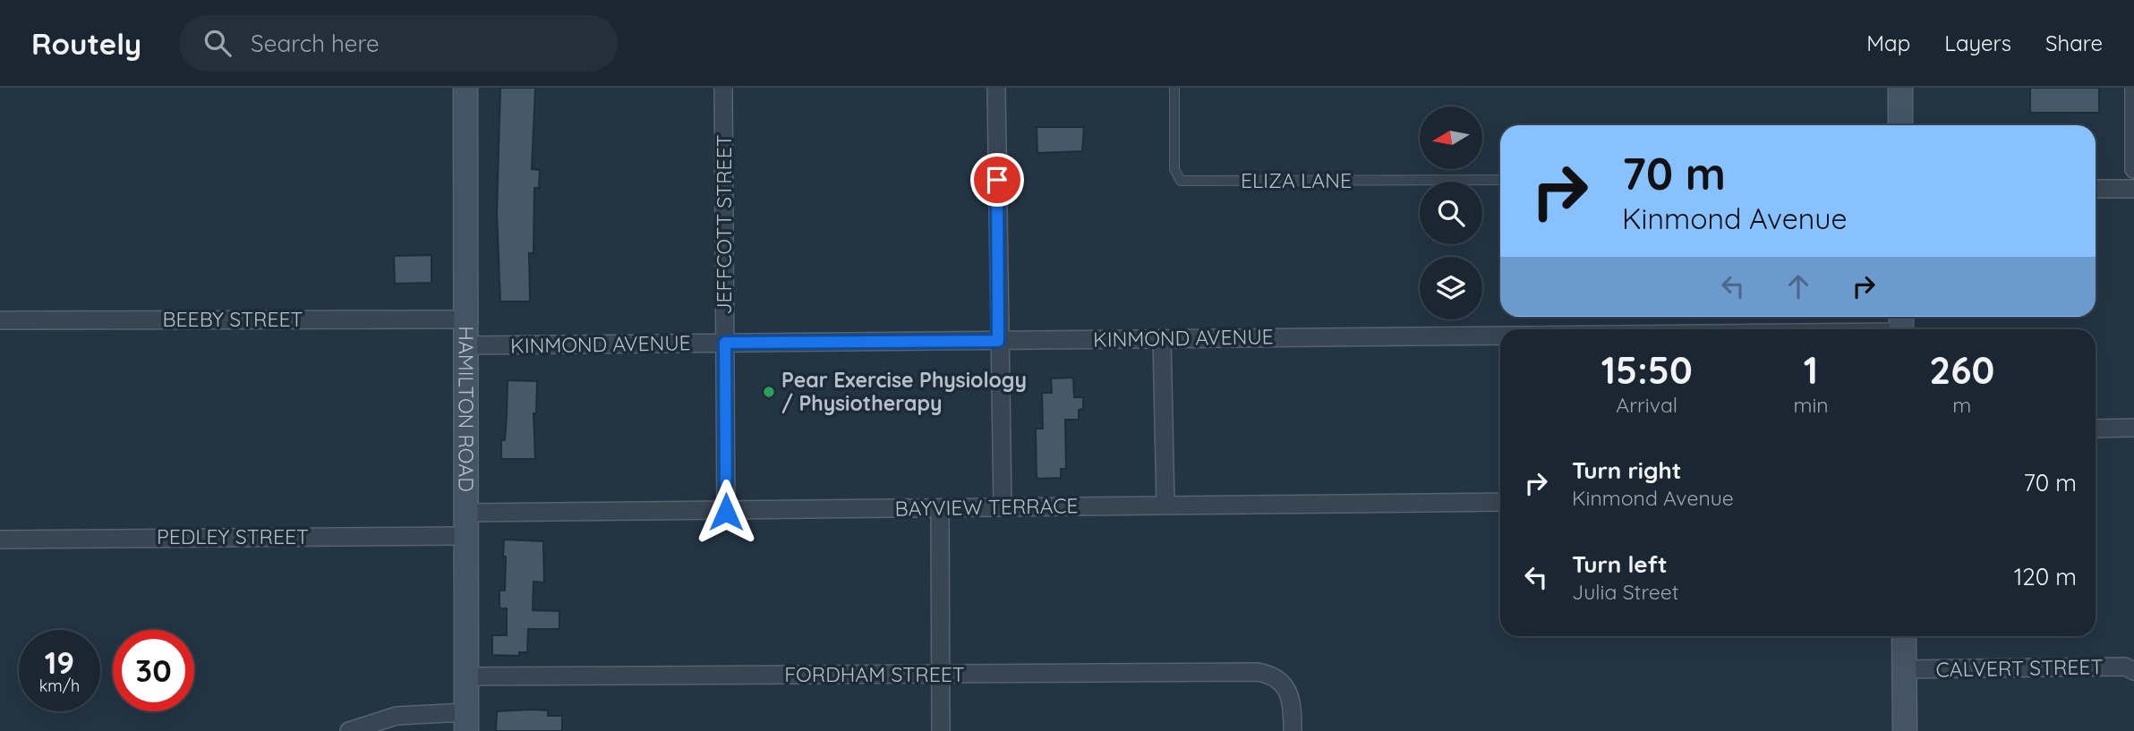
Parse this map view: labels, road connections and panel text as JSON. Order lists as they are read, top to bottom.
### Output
{
  "streets": {
    "main road": ["HAMILTON ROAD"],
    "street": [
      "JEFFCOTT STREET",
      "BEEBY STREET",
      "KINMOND AVENUE",
      "BAYVIEW TERRACE",
      "PEDLEY STREET",
      "CALVERT STREET",
      "FORDHAM STREET"
    ],
    "lane": ["ELIZA LANE"]
  },
  "crossings": [
    ["JEFFCOTT STREET", "KINMOND AVENUE"],
    ["JEFFCOTT STREET", "BAYVIEW TERRACE"],
    ["BEEBY STREET", "HAMILTON ROAD"],
    ["KINMOND AVENUE", "HAMILTON ROAD"],
    ["HAMILTON ROAD", "BAYVIEW TERRACE"],
    ["HAMILTON ROAD", "PEDLEY STREET"],
    ["HAMILTON ROAD", "FORDHAM STREET"],
    ["BAYVIEW TERRACE", "PEDLEY STREET"]
  ],
  "places": ["Pear Exercise Physiology / Physiotherapy"],
  "north": "left",
  "page": {
    "header": "Routely",
    "search": "Search here",
    "nav": ["Map", "Layers", "Share"],
    "turn": ["70 m", "Kinmond Avenue"],
    "eta": [
      "15:50",
      "Arrival",
      "1",
      "min",
      "260",
      "m"
    ],
    "list": [
      {
        "name": "Turn right",
        "note": "Kinmond Avenue",
        "value": "70 m"
      },
      {
        "name": "Turn left",
        "note": "Julia Street",
        "value": "120 m"
      }
    ],
    "speed": "19 km/h",
    "limit": "30"
  }
}
